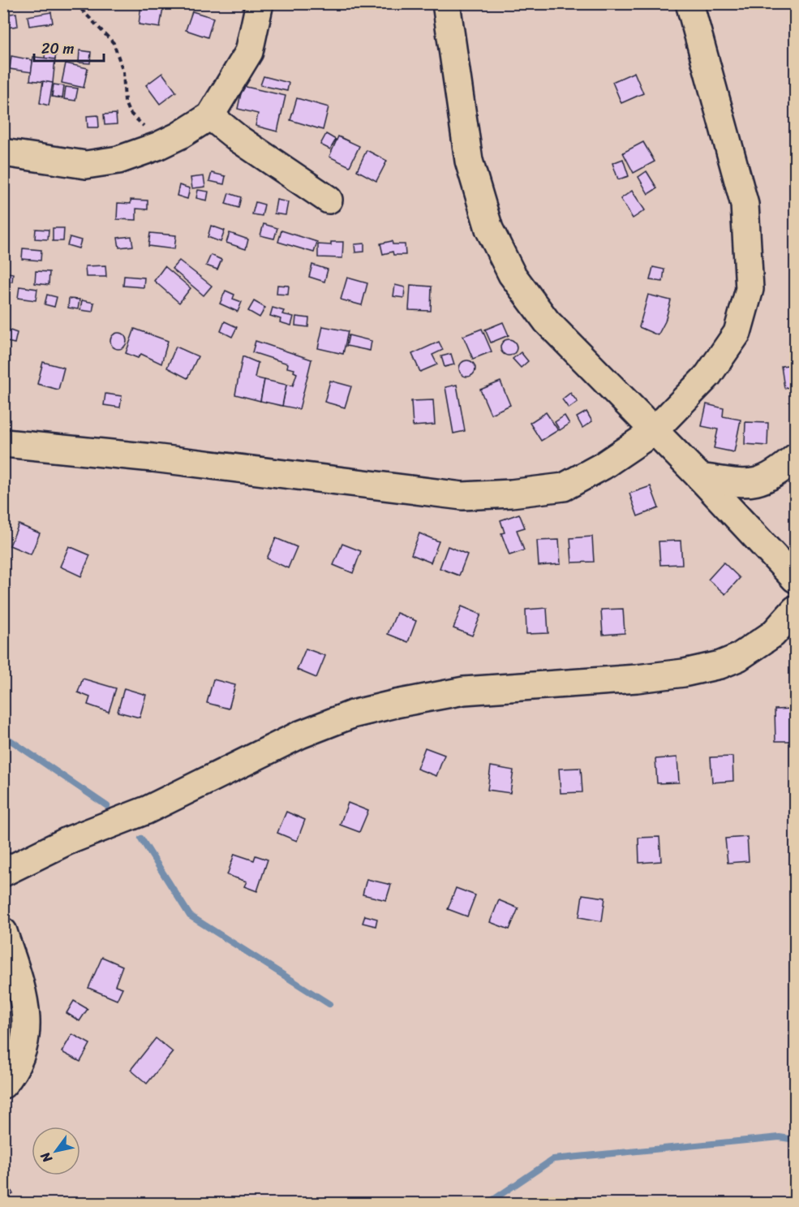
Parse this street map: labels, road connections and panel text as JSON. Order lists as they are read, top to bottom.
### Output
{
  "scale_bar": "20 m",
  "north": "bottom left"
}
